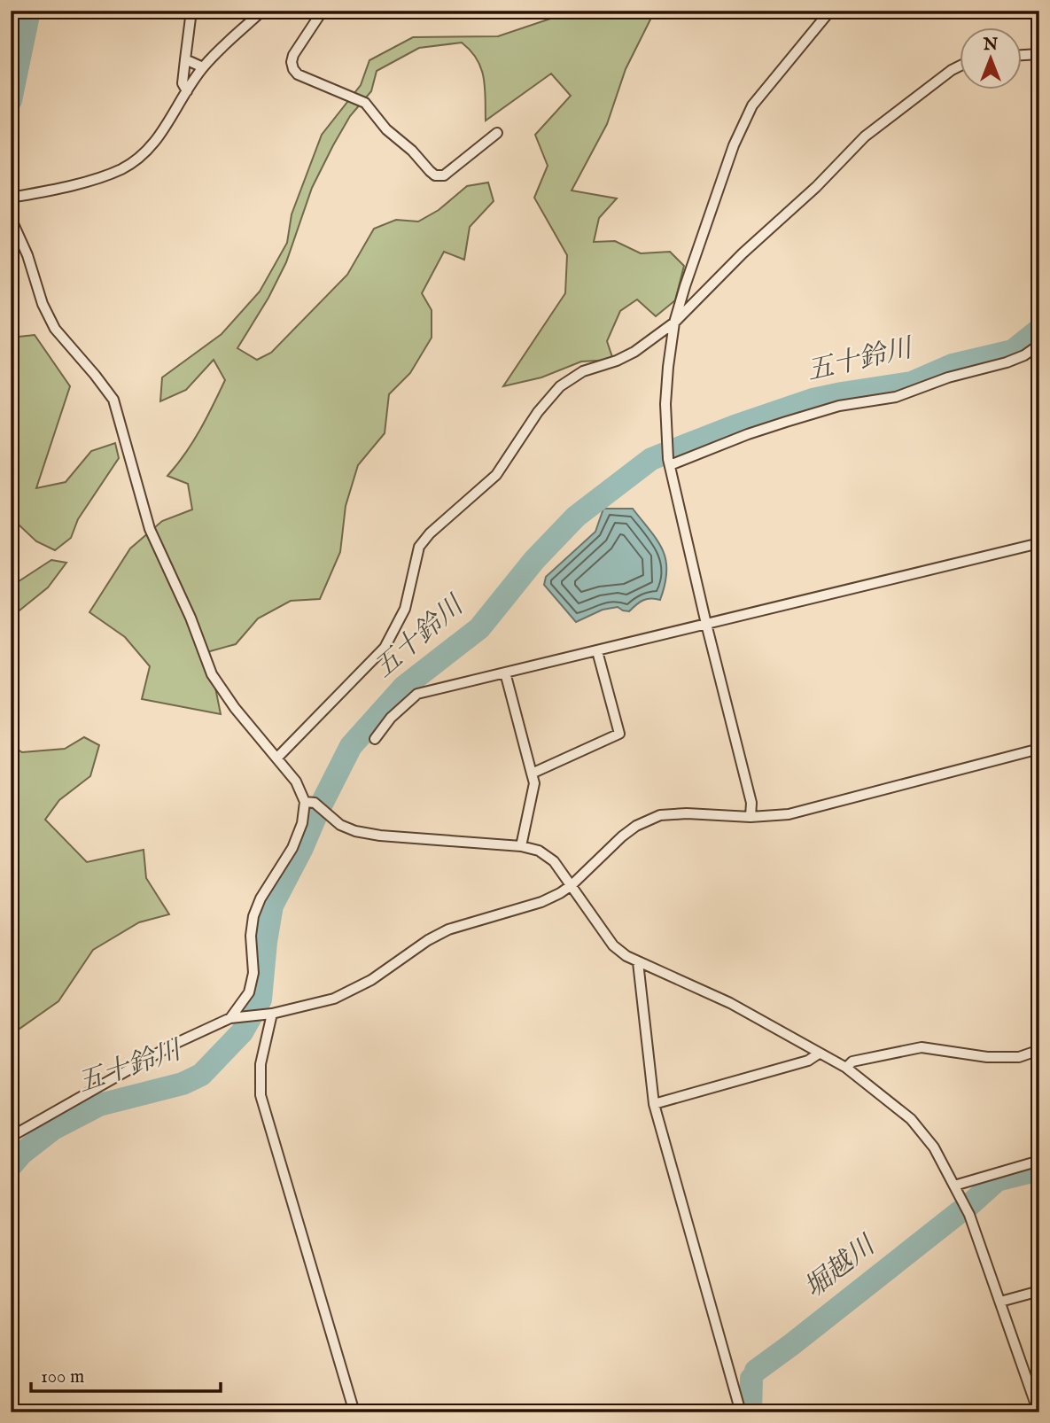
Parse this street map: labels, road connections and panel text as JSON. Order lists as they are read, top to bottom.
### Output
{
  "water": ["五十鈴川", "堀越川"],
  "scale_bar": "100 m",
  "north": "top"
}
